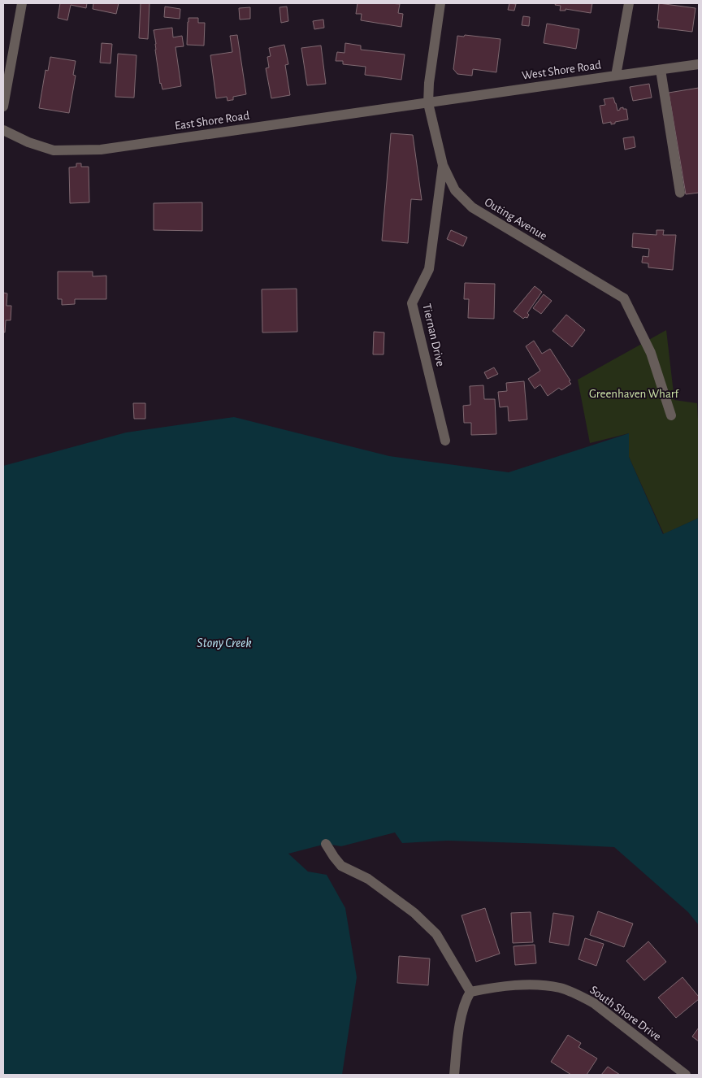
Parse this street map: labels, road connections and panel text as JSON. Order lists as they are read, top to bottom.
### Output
{
  "streets": {
    "street": [
      "West Shore Road",
      "East Shore Road",
      "Outing Avenue",
      "Tiernan Drive",
      "South Shore Drive"
    ]
  },
  "crossings": [
    ["West Shore Road", "East Shore Road"],
    ["West Shore Road", "Outing Avenue"],
    ["East Shore Road", "Outing Avenue"],
    ["Outing Avenue", "Tiernan Drive"]
  ],
  "water": ["Stony Creek"],
  "parks": ["Greenhaven Wharf"]
}
